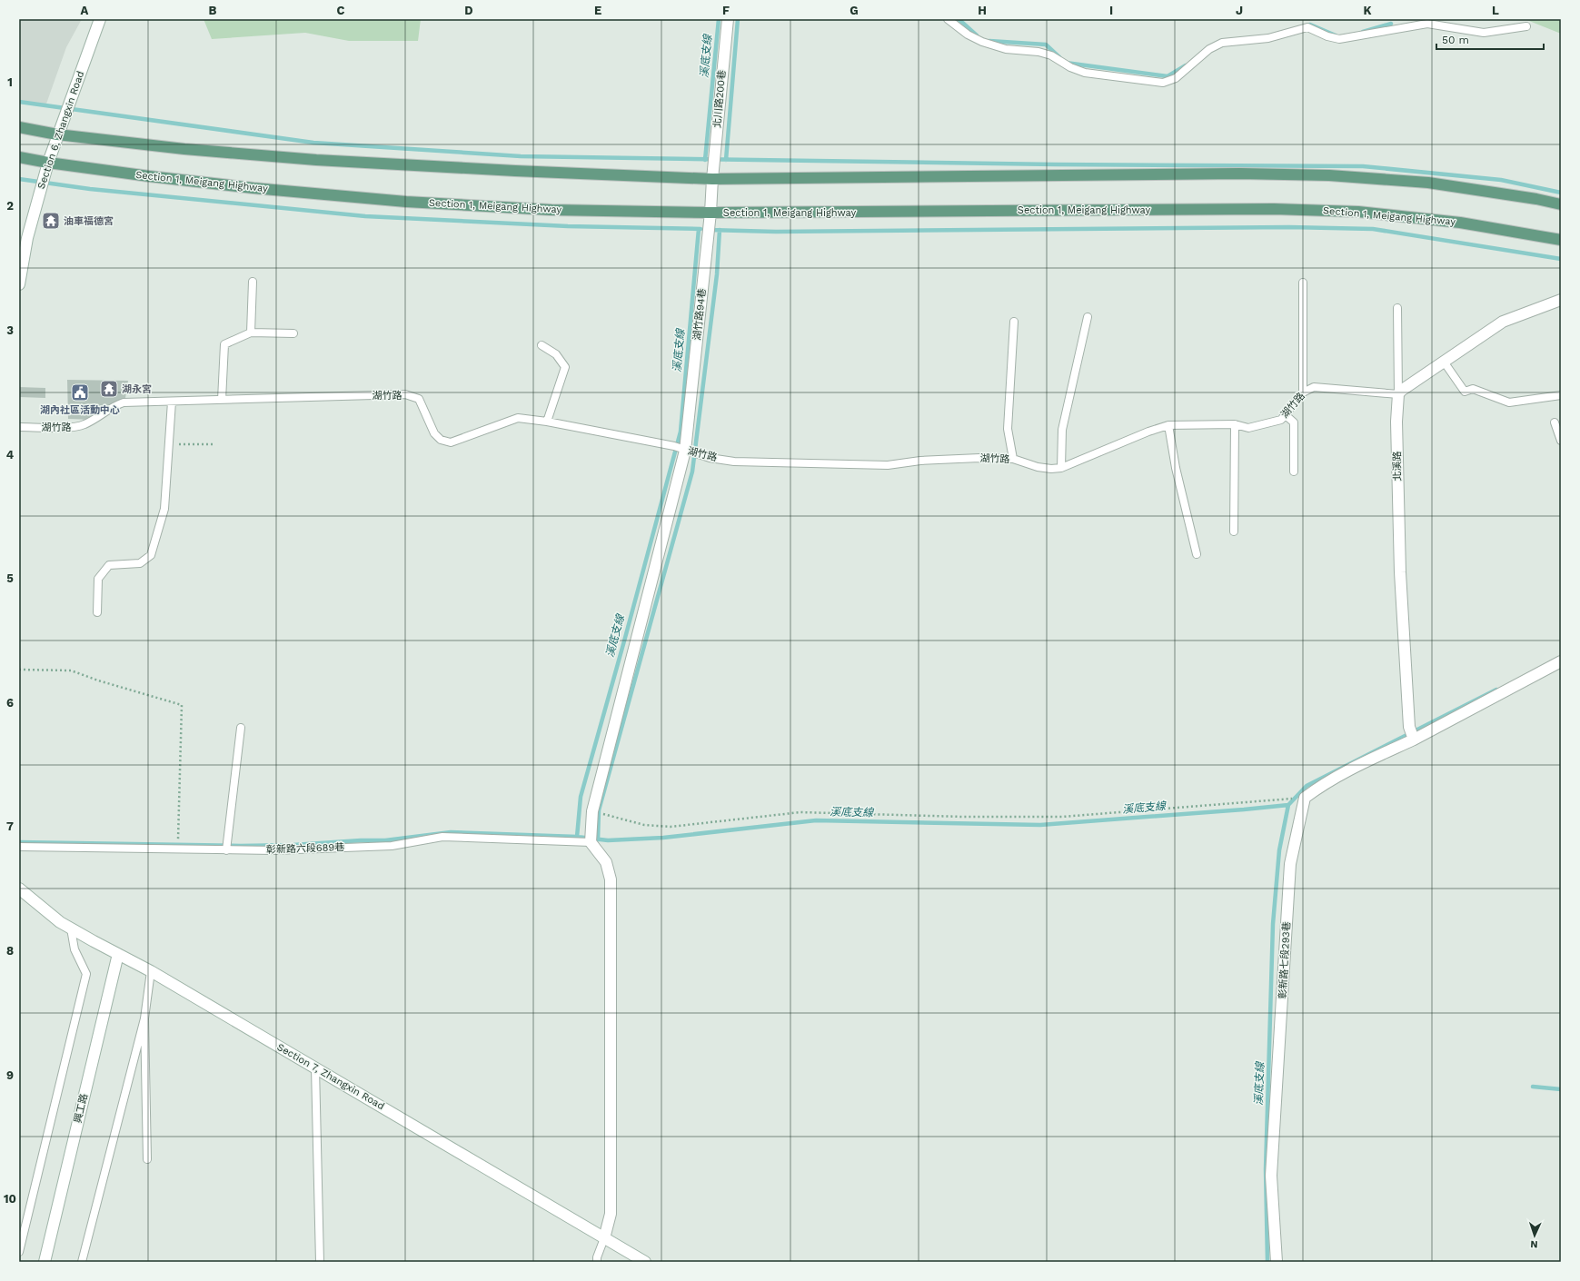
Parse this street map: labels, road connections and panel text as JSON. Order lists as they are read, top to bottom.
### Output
{
  "streets": {
    "main road": ["Section 1, Meigang Highway"],
    "street": [
      "北川路200巷",
      "Section 6, Zhangxin Road",
      "湖竹路94巷",
      "北溪路",
      "彰新路七段293巷",
      "Section 7, Zhangxin Road",
      "興工路"
    ],
    "lane": ["湖竹路", "彰新路六段689巷"]
  },
  "crossings": [
    ["北川路200巷", "湖竹路94巷"],
    ["Section 6, Zhangxin Road", "Section 1, Meigang Highway"],
    ["Section 1, Meigang Highway", "湖竹路94巷"],
    ["湖竹路94巷", "湖竹路"],
    ["湖竹路94巷", "彰新路六段689巷"],
    ["湖竹路", "北溪路"],
    ["Section 7, Zhangxin Road", "興工路"]
  ],
  "water": ["溪底支線"],
  "places": {
    "temple": ["油車福德宮", "湖永宮"],
    "public building": ["湖內社區活動中心"]
  },
  "scale_bar": "50 m",
  "north": "bottom",
  "grid": {
    "columns": [
      "A",
      "B",
      "C",
      "D",
      "E",
      "F",
      "G",
      "H",
      "I",
      "J",
      "K",
      "L"
    ],
    "rows": [
      "1",
      "2",
      "3",
      "4",
      "5",
      "6",
      "7",
      "8",
      "9",
      "10"
    ]
  }
}
